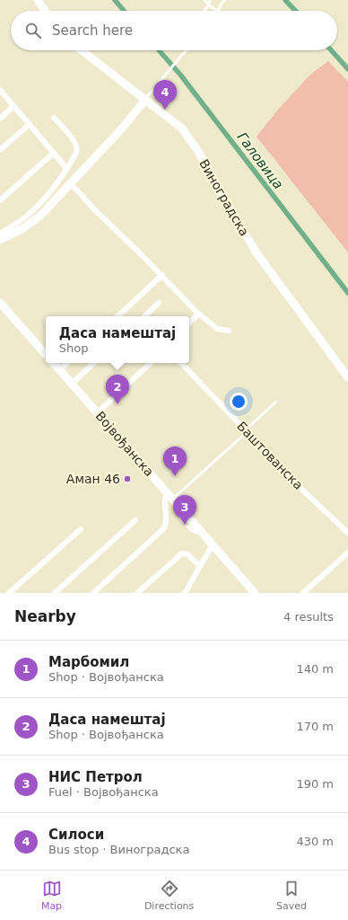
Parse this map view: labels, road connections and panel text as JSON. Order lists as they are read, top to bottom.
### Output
{
  "streets": {
    "street": ["Виноградска", "Војвођанска", "Баштованска"]
  },
  "water": ["Галовица"],
  "places": ["Аман 46"],
  "page": {
    "search": "Search here",
    "pins": [
      "4",
      "2",
      "1",
      "3"
    ],
    "popup": ["Даса намештај", "Shop"],
    "heading": ["Nearby", "4 results"],
    "list": [
      {
        "mark": "1",
        "name": "Марбомил",
        "note": "Shop · Војвођанска",
        "value": "140 m"
      },
      {
        "mark": "2",
        "name": "Даса намештај",
        "note": "Shop · Војвођанска",
        "value": "170 m"
      },
      {
        "mark": "3",
        "name": "НИС Петрол",
        "note": "Fuel · Војвођанска",
        "value": "190 m"
      },
      {
        "mark": "4",
        "name": "Силоси",
        "note": "Bus stop · Виноградска",
        "value": "430 m"
      }
    ],
    "nav": ["Map", "Directions", "Saved"]
  }
}
